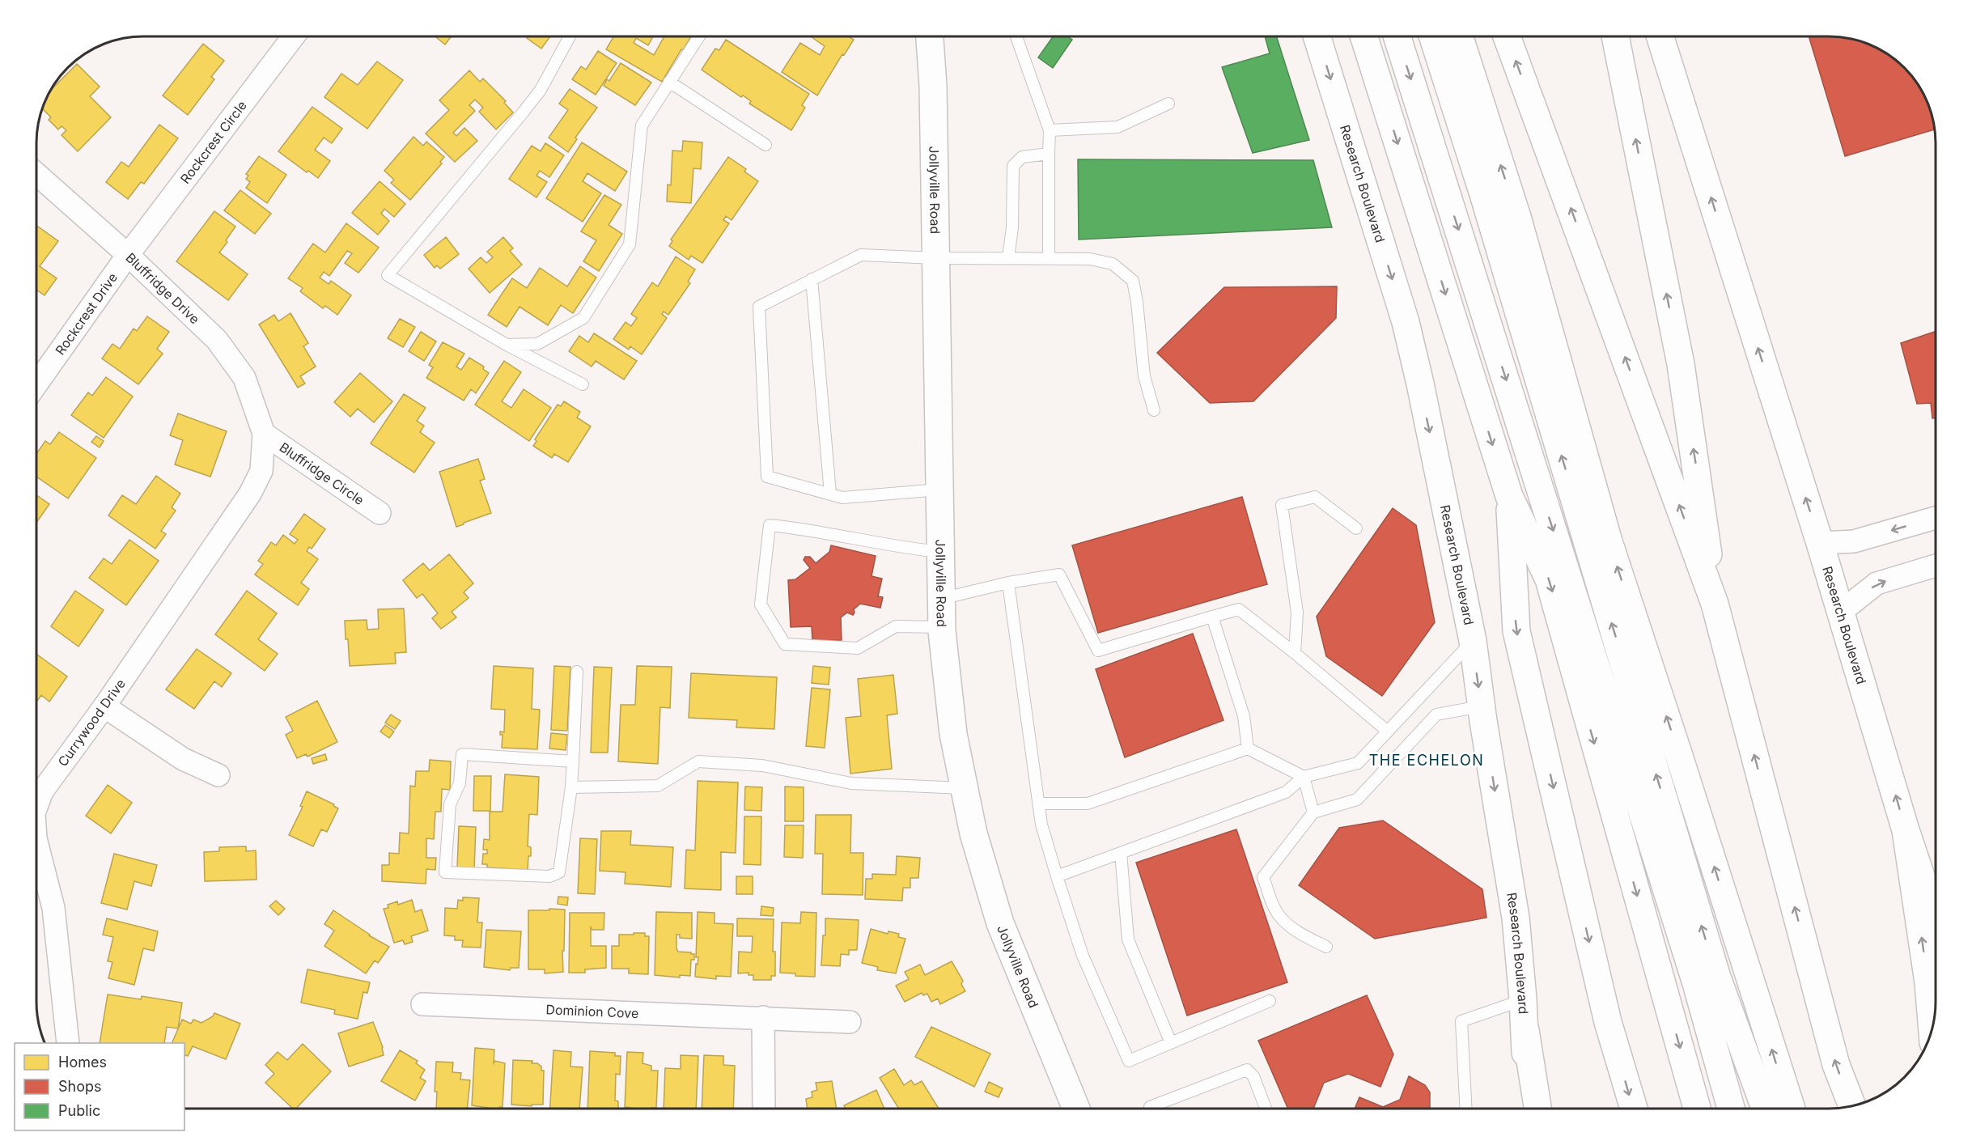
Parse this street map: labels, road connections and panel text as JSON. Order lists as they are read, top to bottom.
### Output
{
  "streets": {
    "main road": ["Research Boulevard", "Jollyville Road"],
    "street": [
      "Rockcrest Circle",
      "Bluffridge Drive",
      "Rockcrest Drive",
      "Bluffridge Circle",
      "Currywood Drive",
      "Dominion Cove"
    ]
  },
  "crossings": [
    ["Rockcrest Circle", "Bluffridge Drive"],
    ["Rockcrest Circle", "Rockcrest Drive"],
    ["Bluffridge Drive", "Rockcrest Drive"],
    ["Bluffridge Drive", "Bluffridge Circle"],
    ["Bluffridge Drive", "Currywood Drive"],
    ["Bluffridge Circle", "Currywood Drive"]
  ],
  "districts": ["THE ECHELON"],
  "legend": ["Homes", "Shops", "Public"]
}
